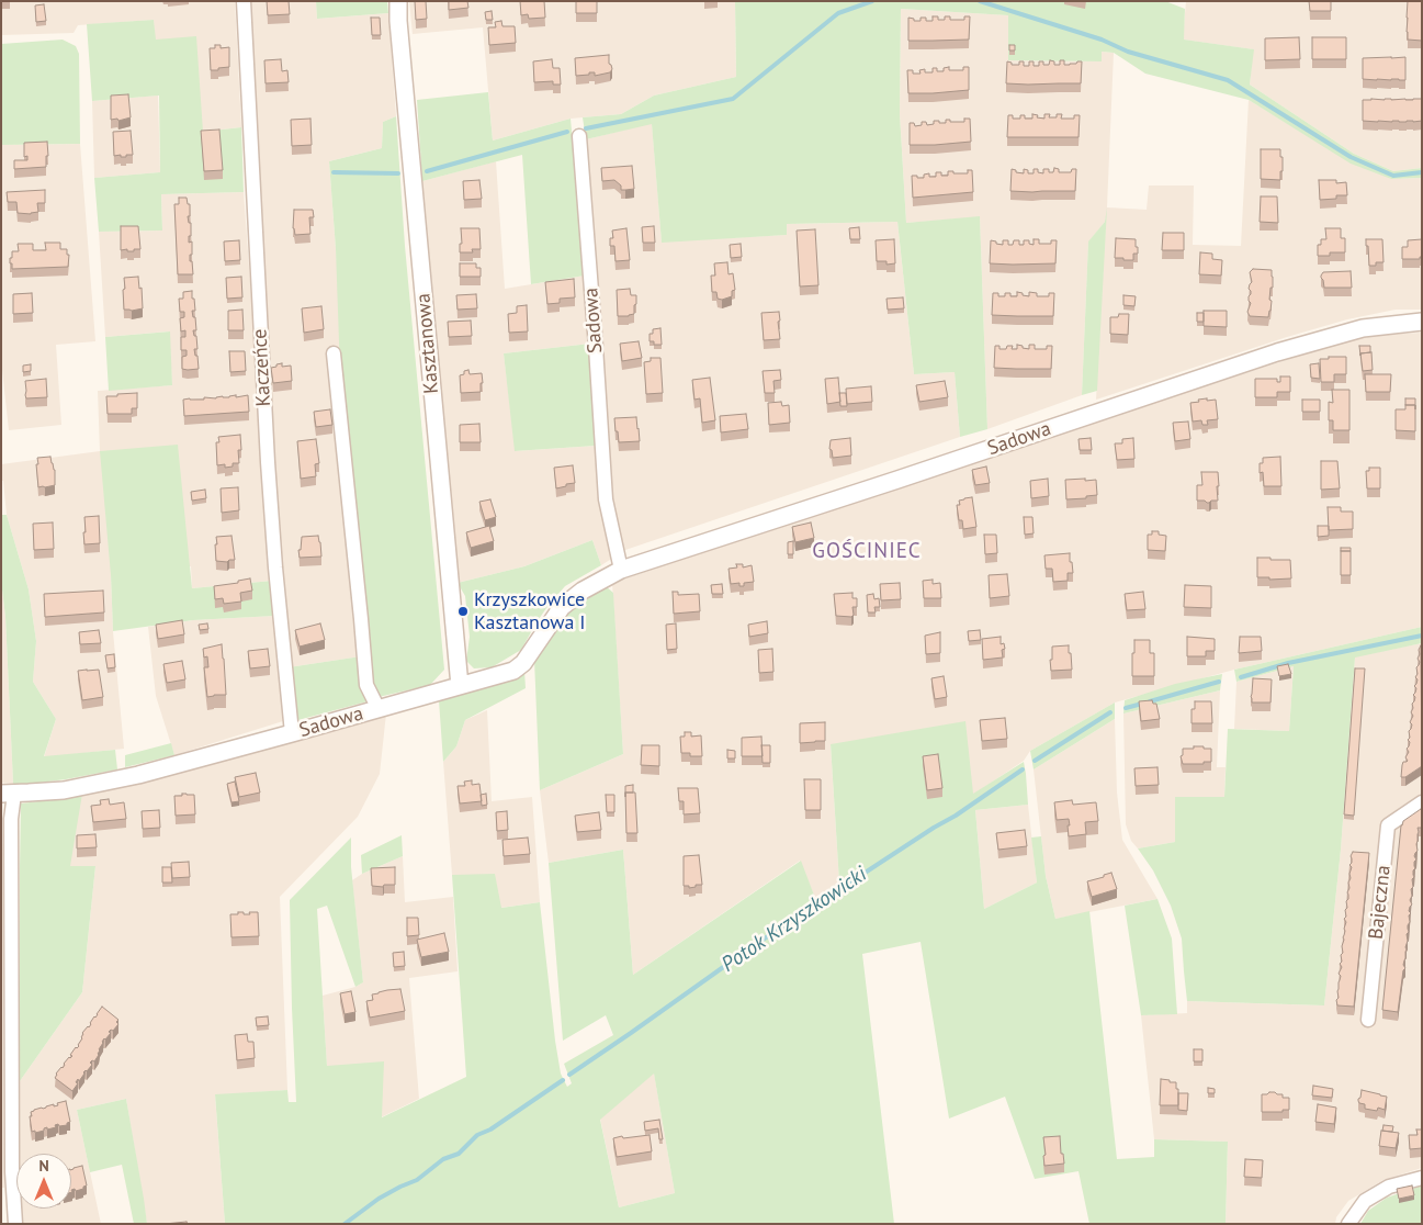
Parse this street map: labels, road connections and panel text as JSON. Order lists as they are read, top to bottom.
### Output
{
  "streets": {
    "street": [
      "Sadowa",
      "Kasztanowa",
      "Kaczeńce",
      "Bajeczna"
    ]
  },
  "crossings": [
    ["Sadowa", "Kasztanowa"],
    ["Sadowa", "Kaczeńce"]
  ],
  "districts": ["GOŚCINIEC"],
  "water": ["Potok Krzyszkowicki"],
  "places": ["Krzyszkowice Kasztanowa I"],
  "north": "top"
}
